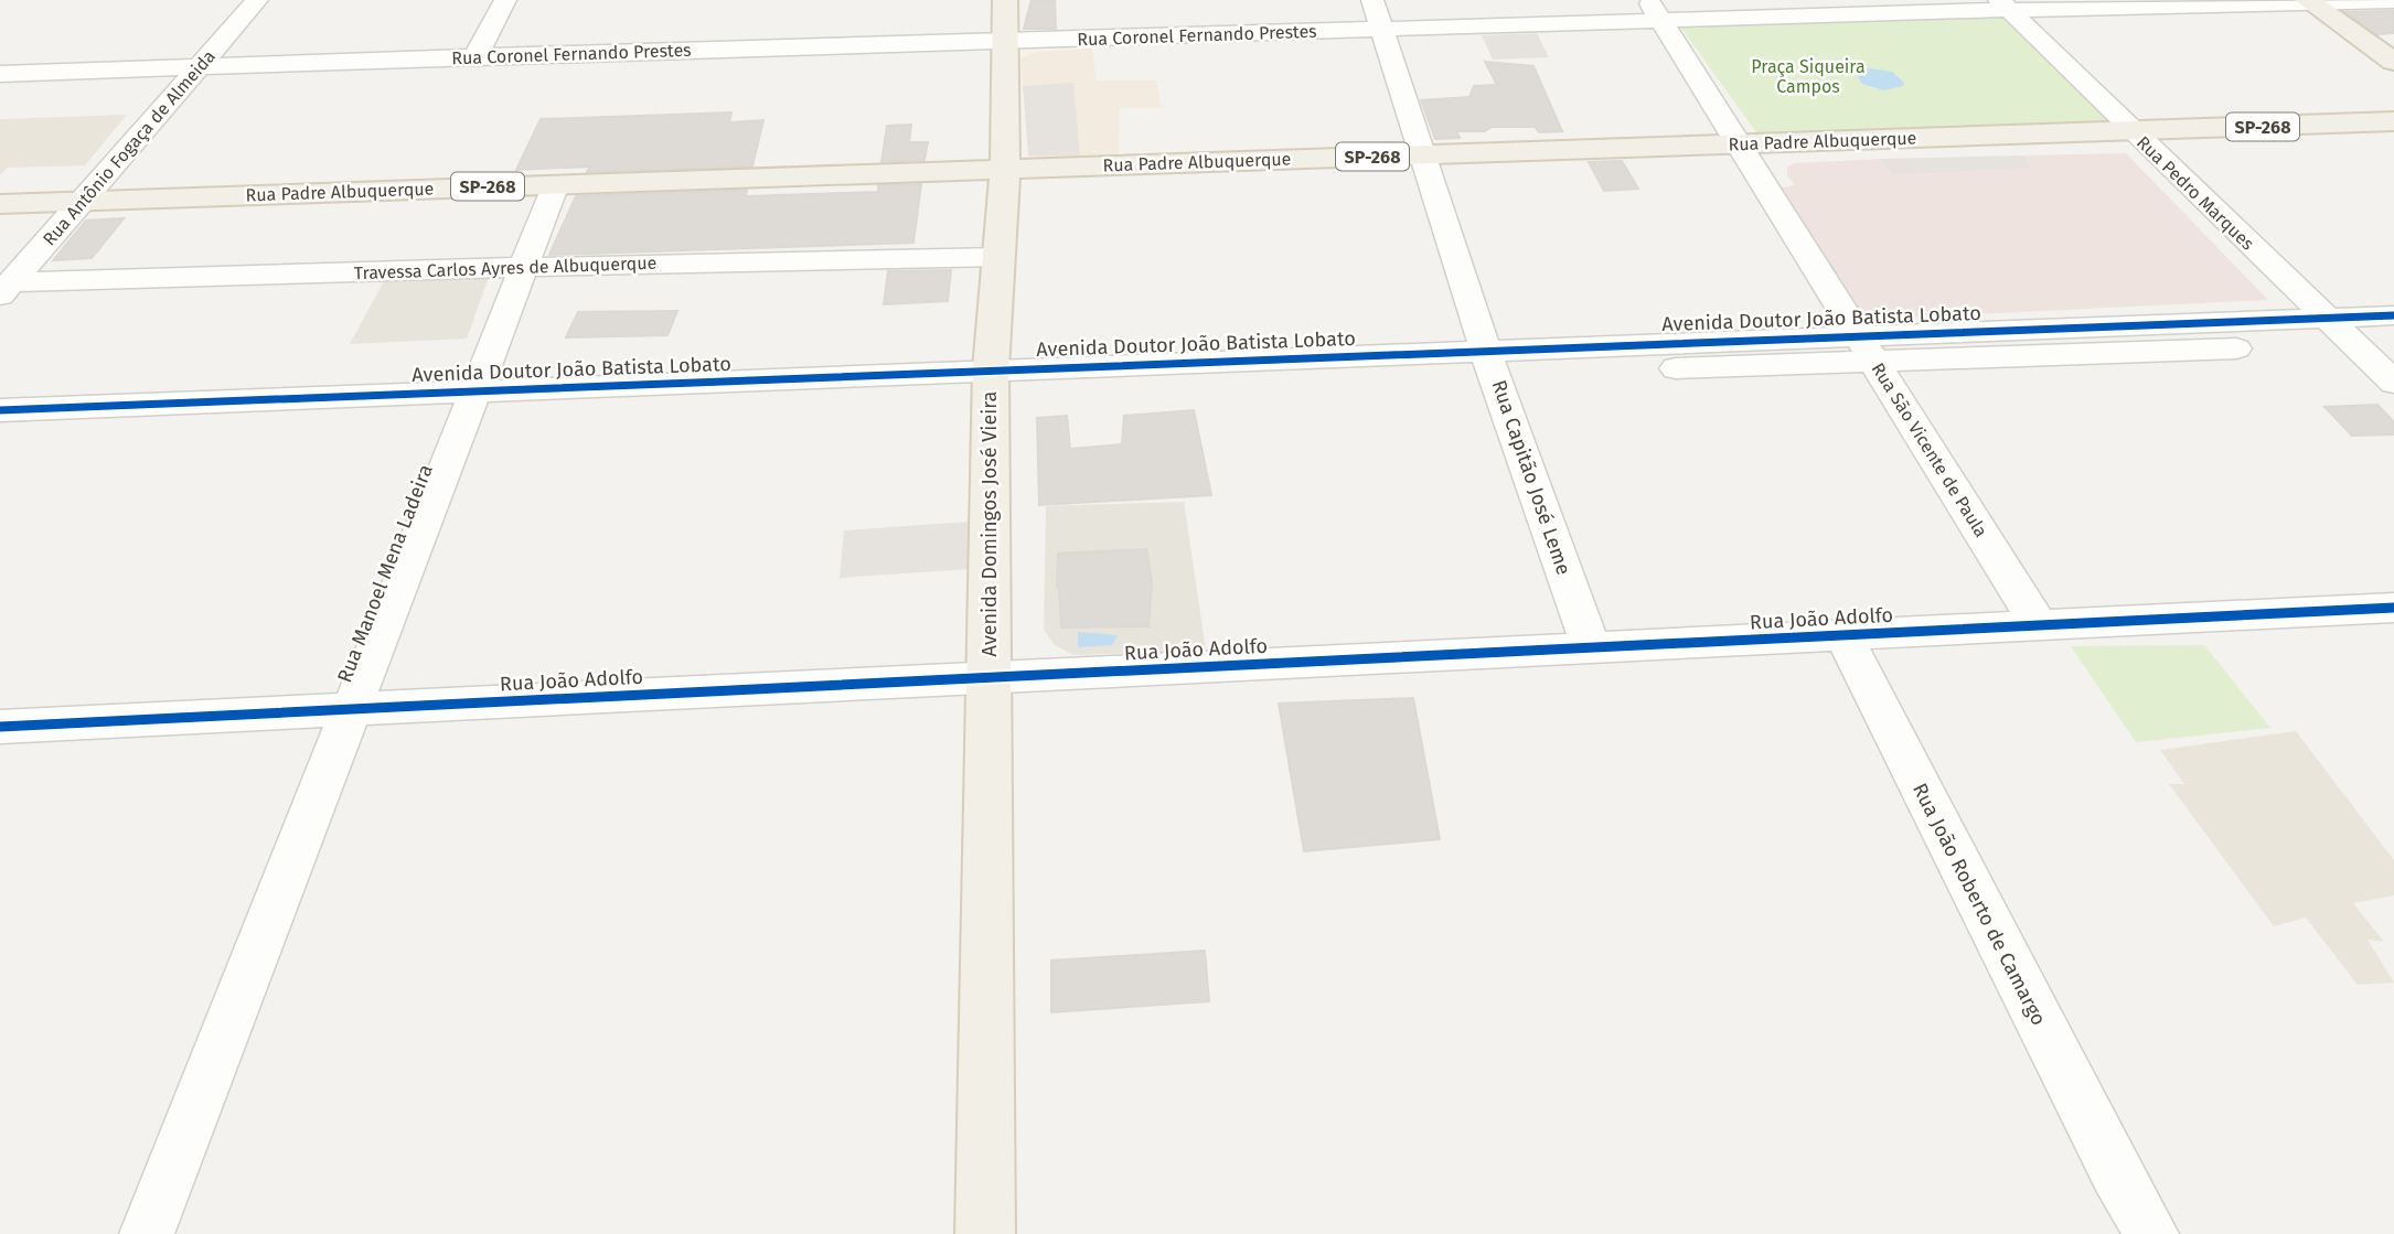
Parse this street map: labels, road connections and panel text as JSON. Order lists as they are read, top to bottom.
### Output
{
  "streets": {
    "main road": ["SP-268", "Rua Padre Albuquerque", "Avenida Domingos José Vieira"],
    "street": [
      "Rua Coronel Fernando Prestes",
      "Rua Antônio Fogaça de Almeida",
      "Rua Pedro Marques",
      "Travessa Carlos Ayres de Albuquerque",
      "Avenida Doutor João Batista Lobato",
      "Rua São Vicente de Paula",
      "Rua Capitão José Leme",
      "Rua Manoel Mena Ladeira",
      "Rua João Adolfo",
      "Rua João Roberto de Camargo"
    ]
  },
  "crossings": [
    ["Rua Coronel Fernando Prestes", "Rua Antônio Fogaça de Almeida"],
    ["Rua Coronel Fernando Prestes", "Rua Pedro Marques"],
    ["Rua Coronel Fernando Prestes", "Rua São Vicente de Paula"],
    ["Rua Coronel Fernando Prestes", "Rua Capitão José Leme"],
    ["Rua Coronel Fernando Prestes", "Avenida Domingos José Vieira"],
    ["Rua Padre Albuquerque", "Rua Antônio Fogaça de Almeida"],
    ["Rua Padre Albuquerque", "Rua Pedro Marques"],
    ["Rua Padre Albuquerque", "Rua São Vicente de Paula"],
    ["Rua Padre Albuquerque", "Rua Capitão José Leme"],
    ["Rua Padre Albuquerque", "Avenida Domingos José Vieira"],
    ["Rua Padre Albuquerque", "Rua Manoel Mena Ladeira"],
    ["Rua Antônio Fogaça de Almeida", "Travessa Carlos Ayres de Albuquerque"],
    ["Rua Pedro Marques", "Avenida Doutor João Batista Lobato"],
    ["Travessa Carlos Ayres de Albuquerque", "Avenida Domingos José Vieira"],
    ["Travessa Carlos Ayres de Albuquerque", "Rua Manoel Mena Ladeira"],
    ["Avenida Doutor João Batista Lobato", "Rua São Vicente de Paula"],
    ["Avenida Doutor João Batista Lobato", "Rua Capitão José Leme"],
    ["Avenida Doutor João Batista Lobato", "Avenida Domingos José Vieira"],
    ["Avenida Doutor João Batista Lobato", "Rua Manoel Mena Ladeira"],
    ["Rua São Vicente de Paula", "Rua João Adolfo"],
    ["Rua Capitão José Leme", "Rua João Adolfo"],
    ["Avenida Domingos José Vieira", "Rua João Adolfo"],
    ["Rua Manoel Mena Ladeira", "Rua João Adolfo"],
    ["Rua João Adolfo", "Rua João Roberto de Camargo"]
  ],
  "parks": ["Praça Siqueira Campos"]
}
